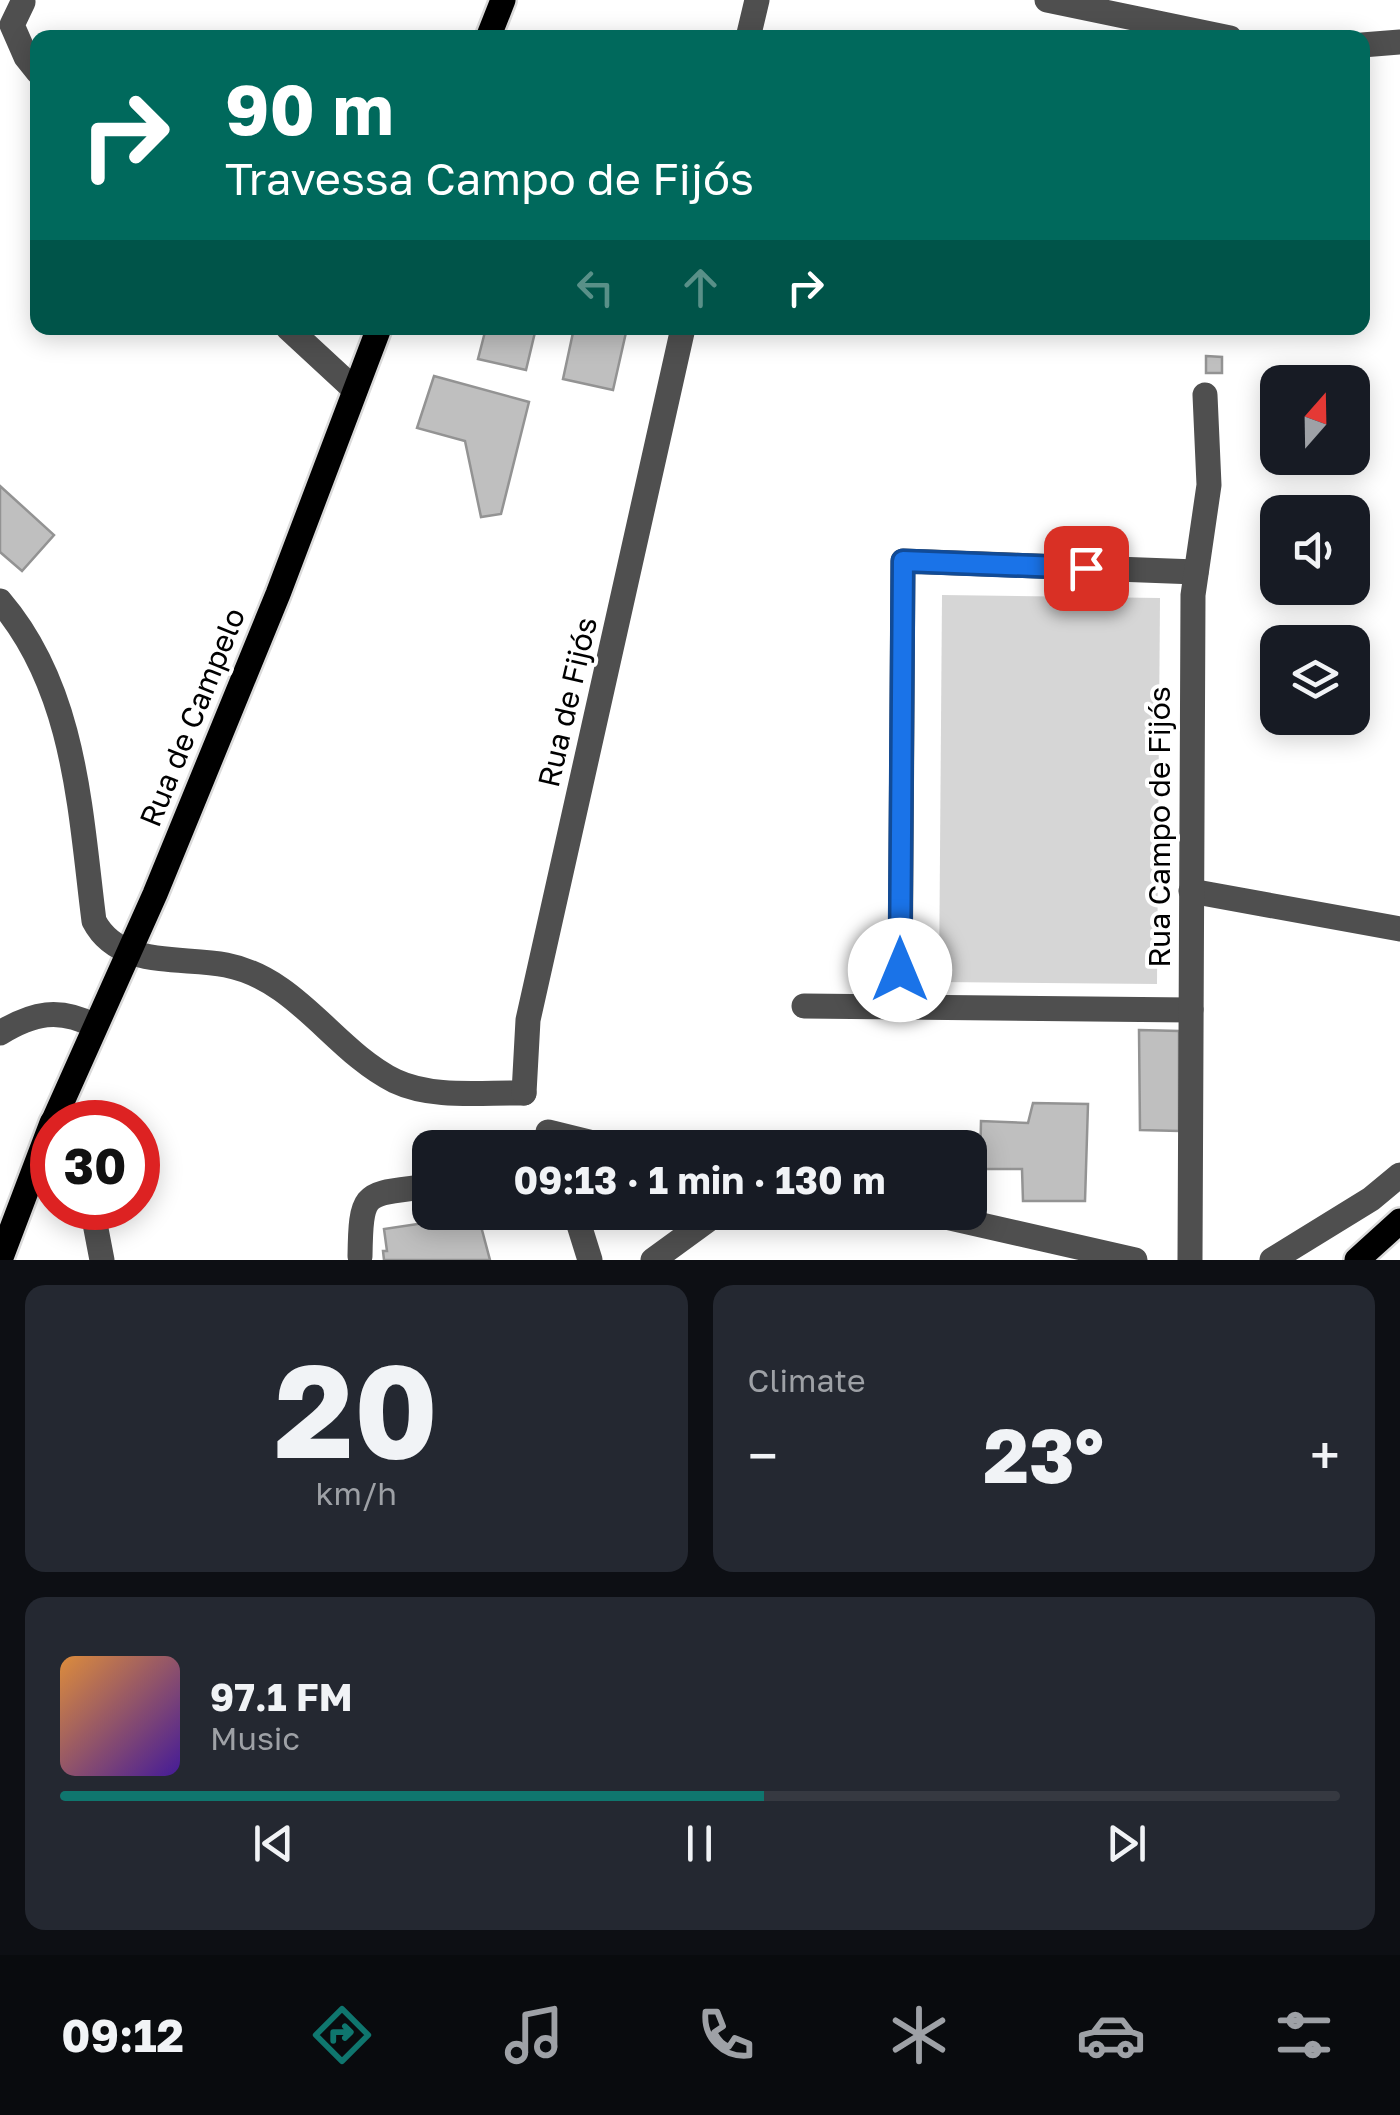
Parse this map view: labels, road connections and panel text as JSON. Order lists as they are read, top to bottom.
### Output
{
  "streets": {
    "main road": ["Rua de Campelo"],
    "street": ["Rua de Fijós", "Rua Campo de Fijós"]
  },
  "north": "top",
  "page": {
    "turn": ["90 m", "Travessa Campo de Fijós"],
    "limit": "30",
    "trip": "09:13 · 1 min · 130 m",
    "tile": [
      ["20", "km/h"],
      "Climate"
    ],
    "heat": ["−", "23°", "+"],
    "song": ["97.1 FM", "Music"],
    "tabs": "09:12"
  }
}
